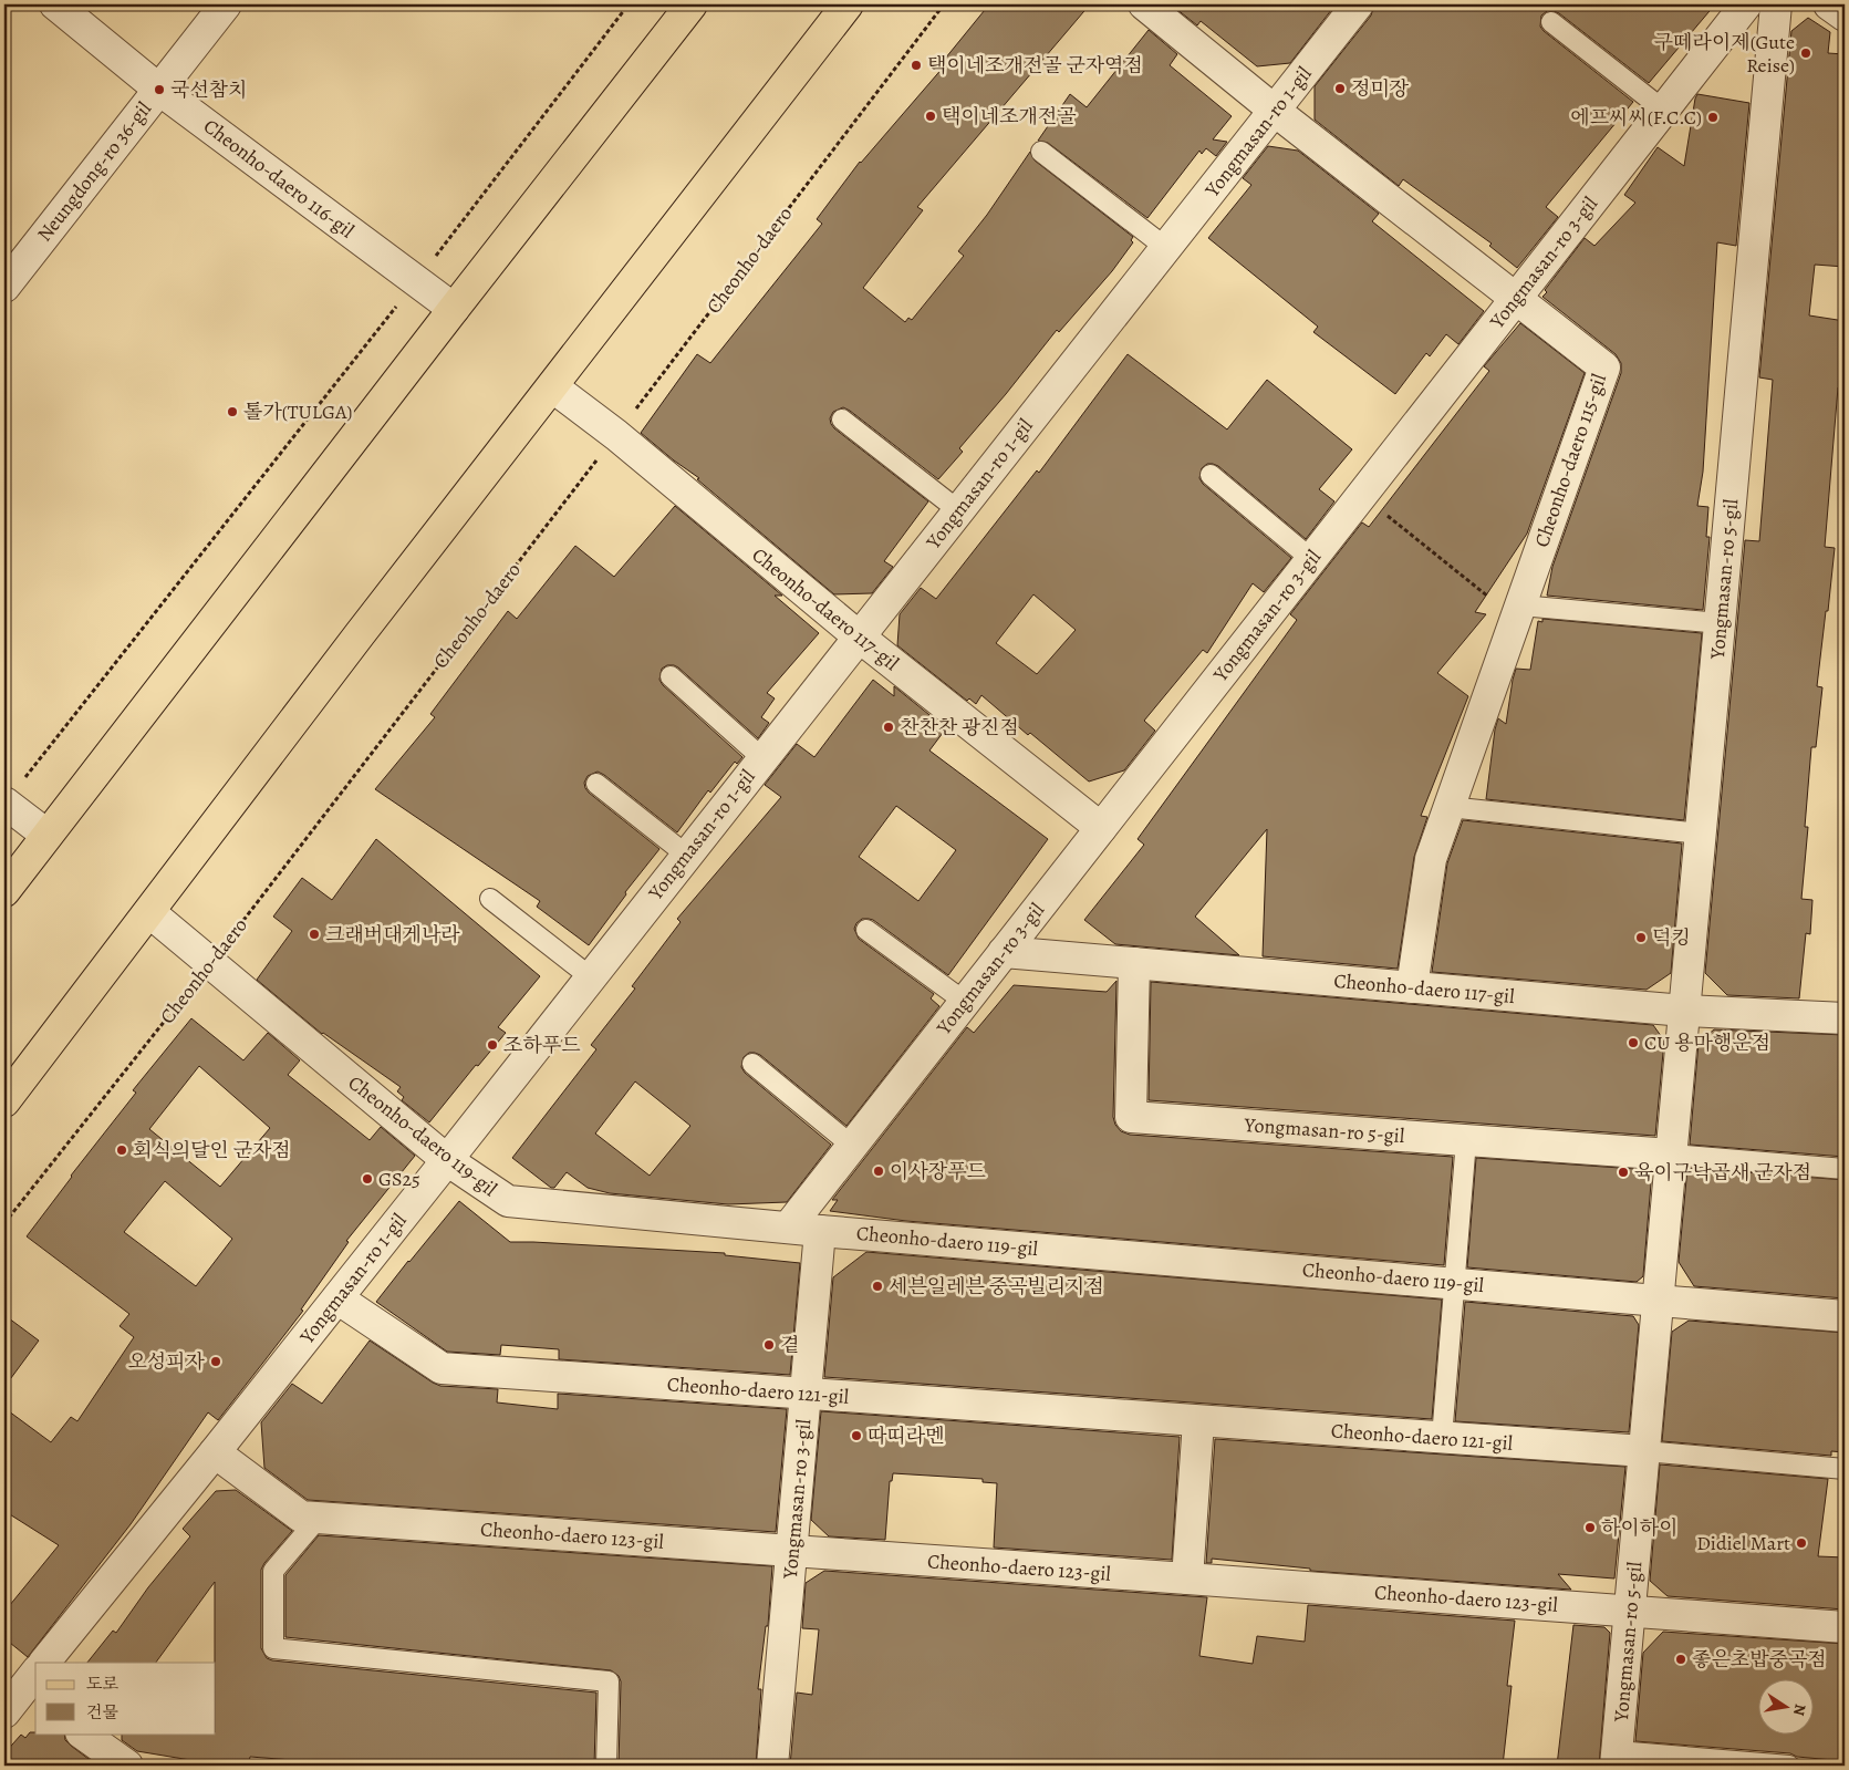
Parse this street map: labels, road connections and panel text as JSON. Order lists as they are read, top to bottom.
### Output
{
  "streets": {
    "street": [
      "Yongmasan-ro 1-gil",
      "Neungdong-ro 36-gil",
      "Cheonho-daero 116-gil",
      "Yongmasan-ro 3-gil",
      "Cheonho-daero 115-gil",
      "Yongmasan-ro 5-gil",
      "Cheonho-daero 117-gil",
      "Cheonho-daero 119-gil",
      "Cheonho-daero 121-gil",
      "Cheonho-daero 123-gil"
    ],
    "path": ["Cheonho-daero"]
  },
  "crossings": [
    ["Yongmasan-ro 1-gil", "Cheonho-daero 115-gil"],
    ["Yongmasan-ro 1-gil", "Cheonho-daero 117-gil"],
    ["Yongmasan-ro 1-gil", "Cheonho-daero 119-gil"],
    ["Yongmasan-ro 1-gil", "Cheonho-daero 121-gil"],
    ["Yongmasan-ro 1-gil", "Cheonho-daero 123-gil"],
    ["Neungdong-ro 36-gil", "Cheonho-daero 116-gil"],
    ["Cheonho-daero", "Cheonho-daero 117-gil"],
    ["Cheonho-daero", "Cheonho-daero 119-gil"],
    ["Yongmasan-ro 3-gil", "Cheonho-daero 115-gil"],
    ["Yongmasan-ro 3-gil", "Cheonho-daero 117-gil"],
    ["Yongmasan-ro 3-gil", "Cheonho-daero 119-gil"],
    ["Yongmasan-ro 3-gil", "Cheonho-daero 121-gil"],
    ["Yongmasan-ro 3-gil", "Cheonho-daero 123-gil"],
    ["Cheonho-daero 115-gil", "Cheonho-daero 117-gil"],
    ["Yongmasan-ro 5-gil", "Cheonho-daero 117-gil"],
    ["Yongmasan-ro 5-gil", "Cheonho-daero 119-gil"],
    ["Yongmasan-ro 5-gil", "Cheonho-daero 121-gil"],
    ["Yongmasan-ro 5-gil", "Cheonho-daero 123-gil"]
  ],
  "places": [
    "구떼라이제(Gute Reise)",
    "택이네조개전골 군자역점",
    "정미장",
    "국선참치",
    "택이네조개전골",
    "에프씨씨(F.C.C)",
    "톨가(TULGA)",
    "찬찬찬 광진점",
    "크래버대게나라",
    "덕킹",
    "CU 용마행운점",
    "조하푸드",
    "회식의달인 군자점",
    "이사장푸드",
    "육이구낙곱새 군자점",
    "GS25",
    "세븐일레븐 중곡빌리지점",
    "곁",
    "오성피자",
    "따띠라멘",
    "하이하이",
    "Didiel Mart",
    "좋은초밥중곡점"
  ],
  "legend": ["도로", "건물"],
  "north": "right"
}
